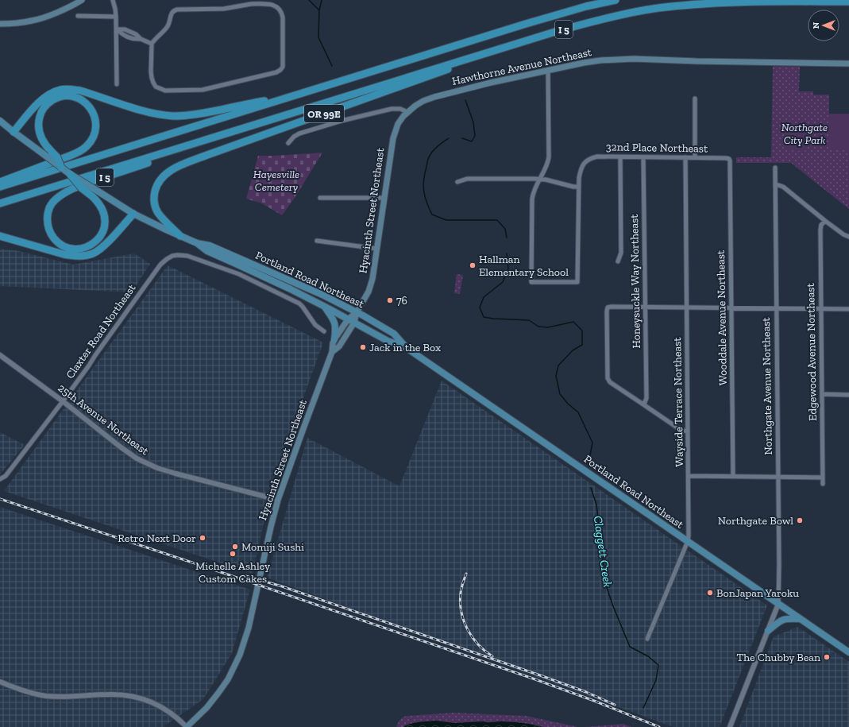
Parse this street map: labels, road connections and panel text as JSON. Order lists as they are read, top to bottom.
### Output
{
  "streets": {
    "highway": ["I 5", "OR 99E"],
    "main road": ["Hawthorne Avenue Northeast", "Hyacinth Street Northeast", "Portland Road Northeast"],
    "street": [
      "32nd Place Northeast",
      "Honeysuckle Way Northeast",
      "Wooddale Avenue Northeast",
      "Claxter Road Northeast",
      "Edgewood Avenue Northeast",
      "Northgate Avenue Northeast",
      "Wayside Terrace Northeast",
      "25th Avenue Northeast"
    ]
  },
  "crossings": [
    ["I 5", "OR 99E"],
    ["I 5", "Portland Road Northeast"],
    ["Hawthorne Avenue Northeast", "Hyacinth Street Northeast"],
    ["OR 99E", "Portland Road Northeast"],
    ["32nd Place Northeast", "Honeysuckle Way Northeast"],
    ["32nd Place Northeast", "Wooddale Avenue Northeast"],
    ["32nd Place Northeast", "Wayside Terrace Northeast"],
    ["Hyacinth Street Northeast", "Portland Road Northeast"],
    ["Hyacinth Street Northeast", "25th Avenue Northeast"],
    ["Portland Road Northeast", "Northgate Avenue Northeast"],
    ["Portland Road Northeast", "Wayside Terrace Northeast"],
    ["Claxter Road Northeast", "25th Avenue Northeast"]
  ],
  "water": ["Claggett Creek"],
  "parks": ["Northgate City Park", "Hayesville Cemetery"],
  "places": [
    "Hallman Elementary School",
    "76",
    "Jack in the Box",
    "Northgate Bowl",
    "Retro Next Door",
    "Momiji Sushi",
    "Michelle Ashley Custom Cakes",
    "BonJapan Yaroku",
    "The Chubby Bean"
  ],
  "north": "left"
}
